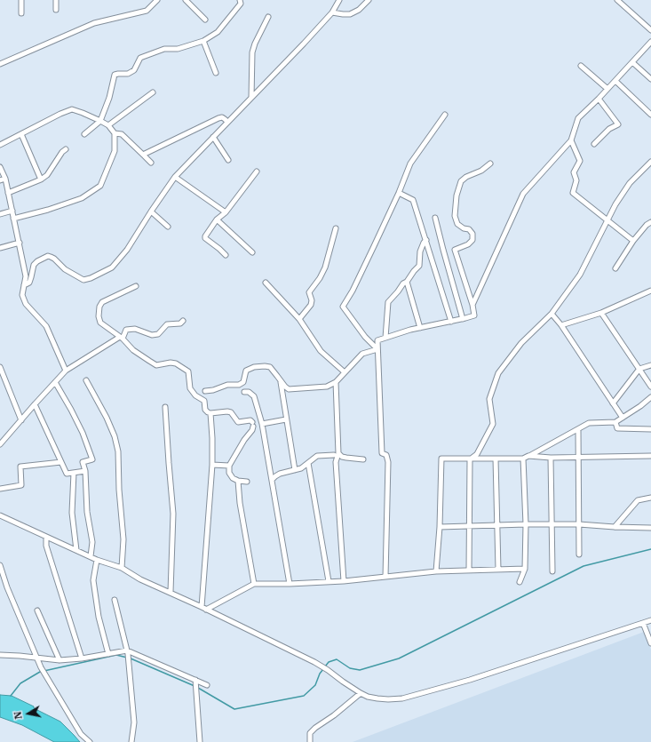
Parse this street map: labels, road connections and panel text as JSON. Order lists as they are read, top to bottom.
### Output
{
  "north": "left"
}
